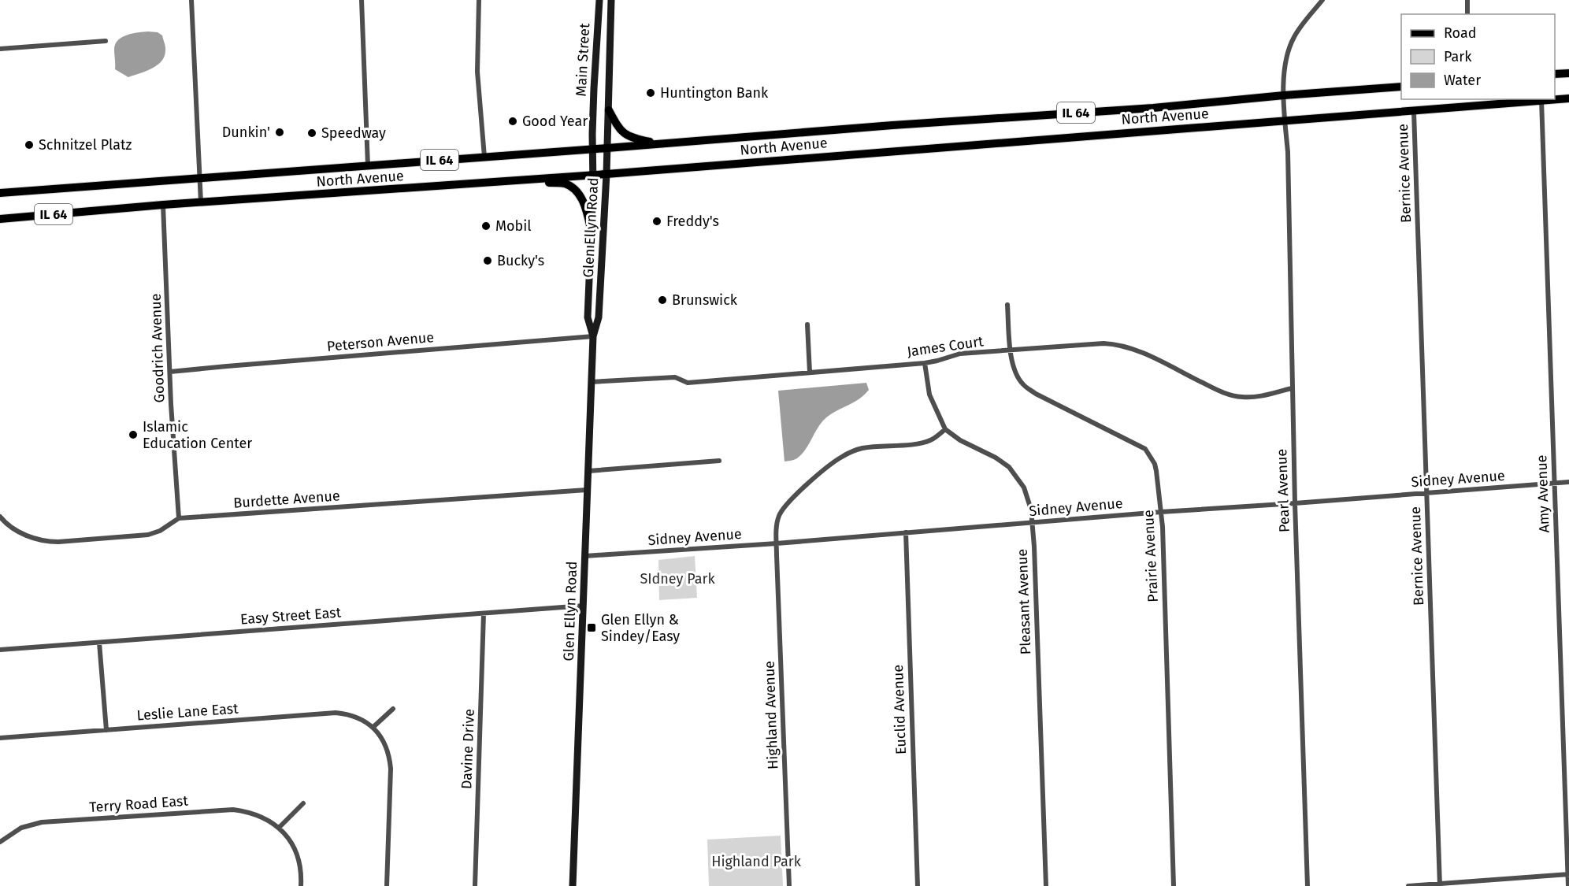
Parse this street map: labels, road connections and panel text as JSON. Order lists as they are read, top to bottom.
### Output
{
  "streets": {
    "main road": ["IL 64", "North Avenue"],
    "street": [
      "Main Street",
      "Bernice Avenue",
      "Glen Ellyn Road",
      "Peterson Avenue",
      "James Court",
      "Goodrich Avenue",
      "Sidney Avenue",
      "Pearl Avenue",
      "Amy Avenue",
      "Burdette Avenue",
      "Prairie Avenue",
      "Pleasant Avenue",
      "Easy Street East",
      "Euclid Avenue",
      "Leslie Lane East",
      "Highland Avenue",
      "Davine Drive",
      "Terry Road East"
    ]
  },
  "crossings": [
    ["Main Street", "North Avenue"],
    ["Main Street", "Glen Ellyn Road"],
    ["North Avenue", "Bernice Avenue"],
    ["North Avenue", "Glen Ellyn Road"],
    ["North Avenue", "Goodrich Avenue"],
    ["North Avenue", "Pearl Avenue"],
    ["North Avenue", "Amy Avenue"],
    ["Bernice Avenue", "Sidney Avenue"],
    ["Glen Ellyn Road", "Peterson Avenue"],
    ["Glen Ellyn Road", "James Court"],
    ["Glen Ellyn Road", "Sidney Avenue"],
    ["Glen Ellyn Road", "Burdette Avenue"],
    ["Glen Ellyn Road", "Easy Street East"],
    ["Peterson Avenue", "Goodrich Avenue"],
    ["James Court", "Pearl Avenue"],
    ["James Court", "Prairie Avenue"],
    ["Goodrich Avenue", "Burdette Avenue"],
    ["Sidney Avenue", "Pearl Avenue"],
    ["Sidney Avenue", "Amy Avenue"],
    ["Sidney Avenue", "Prairie Avenue"],
    ["Sidney Avenue", "Pleasant Avenue"],
    ["Sidney Avenue", "Euclid Avenue"],
    ["Sidney Avenue", "Highland Avenue"],
    ["Pleasant Avenue", "Highland Avenue"],
    ["Easy Street East", "Davine Drive"]
  ],
  "parks": ["SIdney Park", "Highland Park"],
  "places": {
    "other": [
      "Huntington Bank",
      "Good Year",
      "Dunkin'",
      "Speedway",
      "Schnitzel Platz",
      "Freddy's",
      "Mobil",
      "Bucky's",
      "Brunswick",
      "Islamic Education Center"
    ],
    "transit": ["Glen Ellyn & Sindey/Easy"]
  },
  "legend": ["Road", "Park", "Water"]
}
